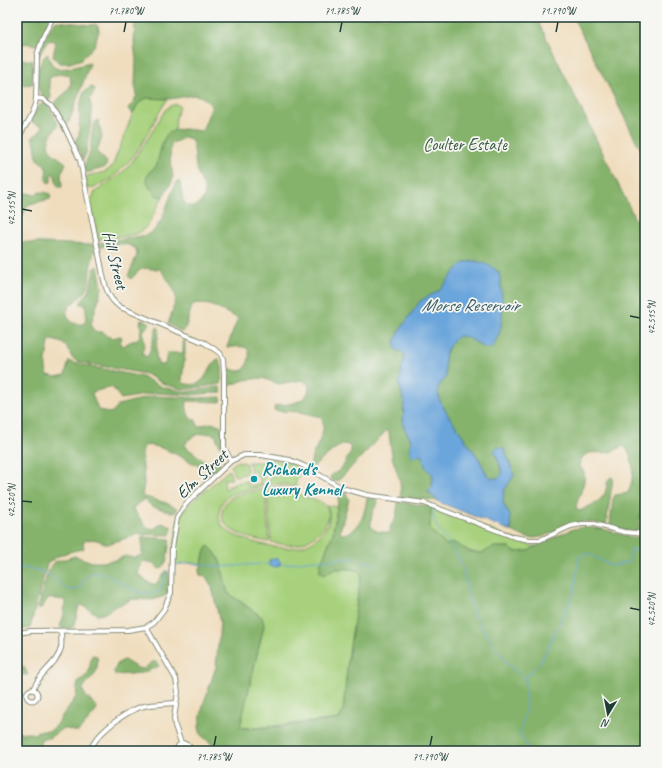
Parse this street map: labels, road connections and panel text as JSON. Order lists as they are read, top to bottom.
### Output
{
  "streets": {
    "street": ["Hill Street", "Elm Street"]
  },
  "crossings": [
    ["Hill Street", "Elm Street"]
  ],
  "water": ["Morse Reservoir"],
  "parks": ["Coulter Estate"],
  "places": ["Richard's Luxury Kennel"],
  "north": "bottom",
  "coordinates": [
    "71.780°W",
    "71.785°W",
    "71.790°W",
    "42.515°N",
    "42.520°N"
  ]
}
